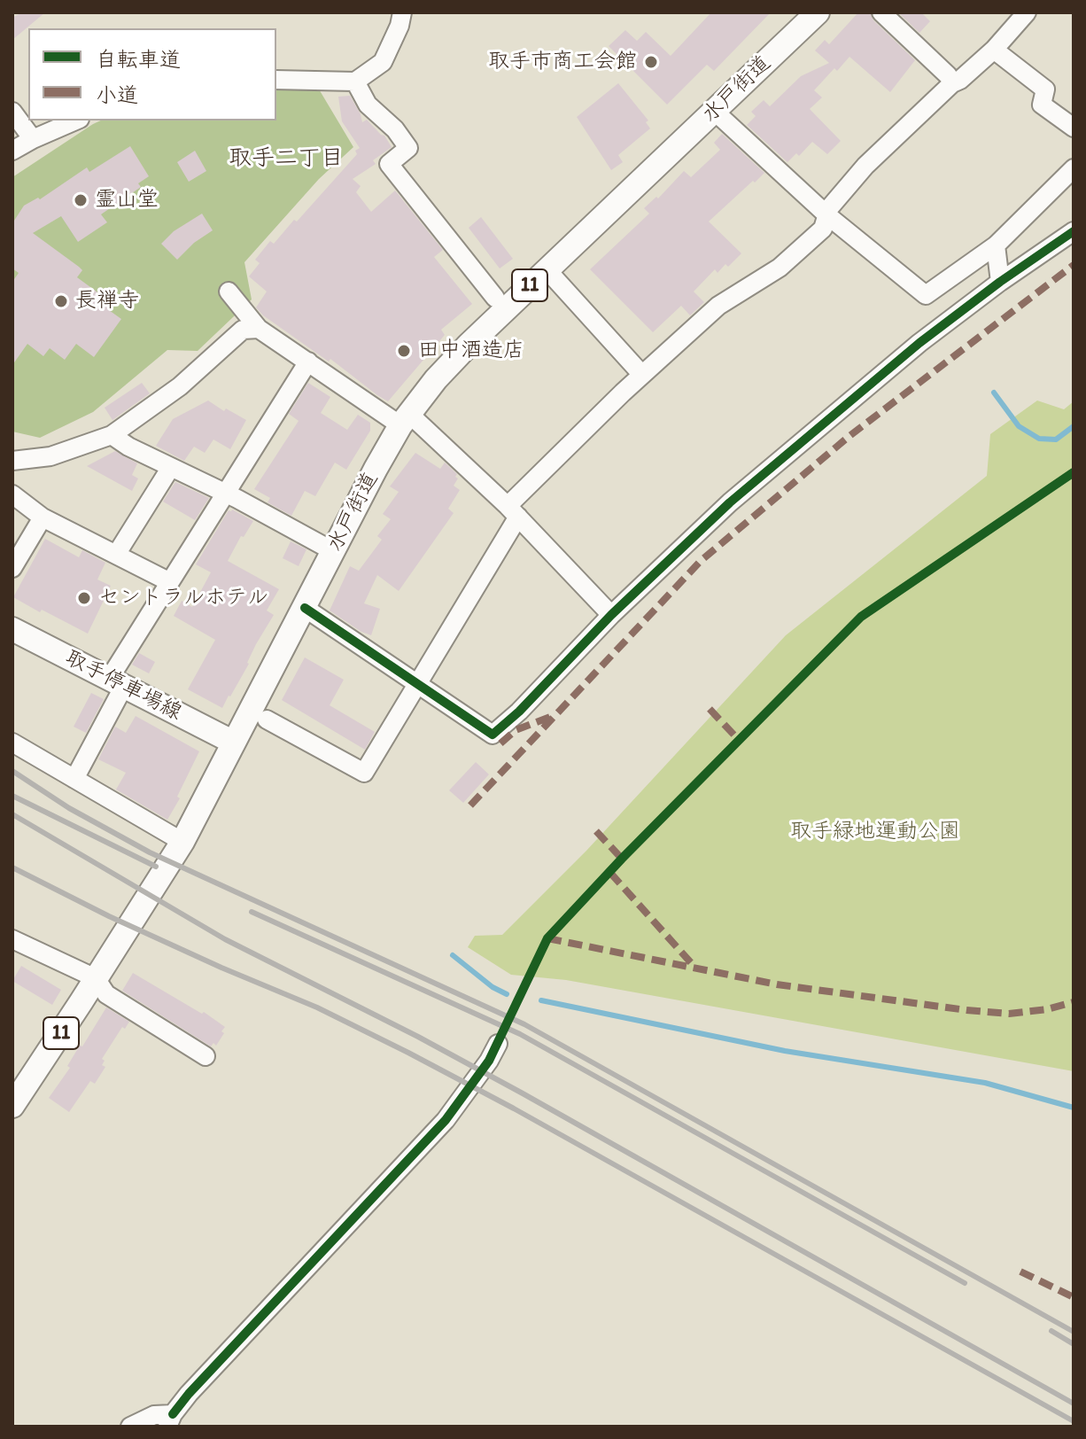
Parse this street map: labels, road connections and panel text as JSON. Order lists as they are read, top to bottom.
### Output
{
  "streets": {
    "main road": ["水戸街道", "11", "取手停車場線"]
  },
  "crossings": [
    ["水戸街道", "取手停車場線"]
  ],
  "districts": ["取手二丁目"],
  "parks": ["取手緑地運動公園"],
  "places": [
    "取手市商工会館",
    "霊山堂",
    "長禅寺",
    "田中酒造店",
    "セントラルホテル"
  ],
  "legend": ["自転車道", "小道"]
}
